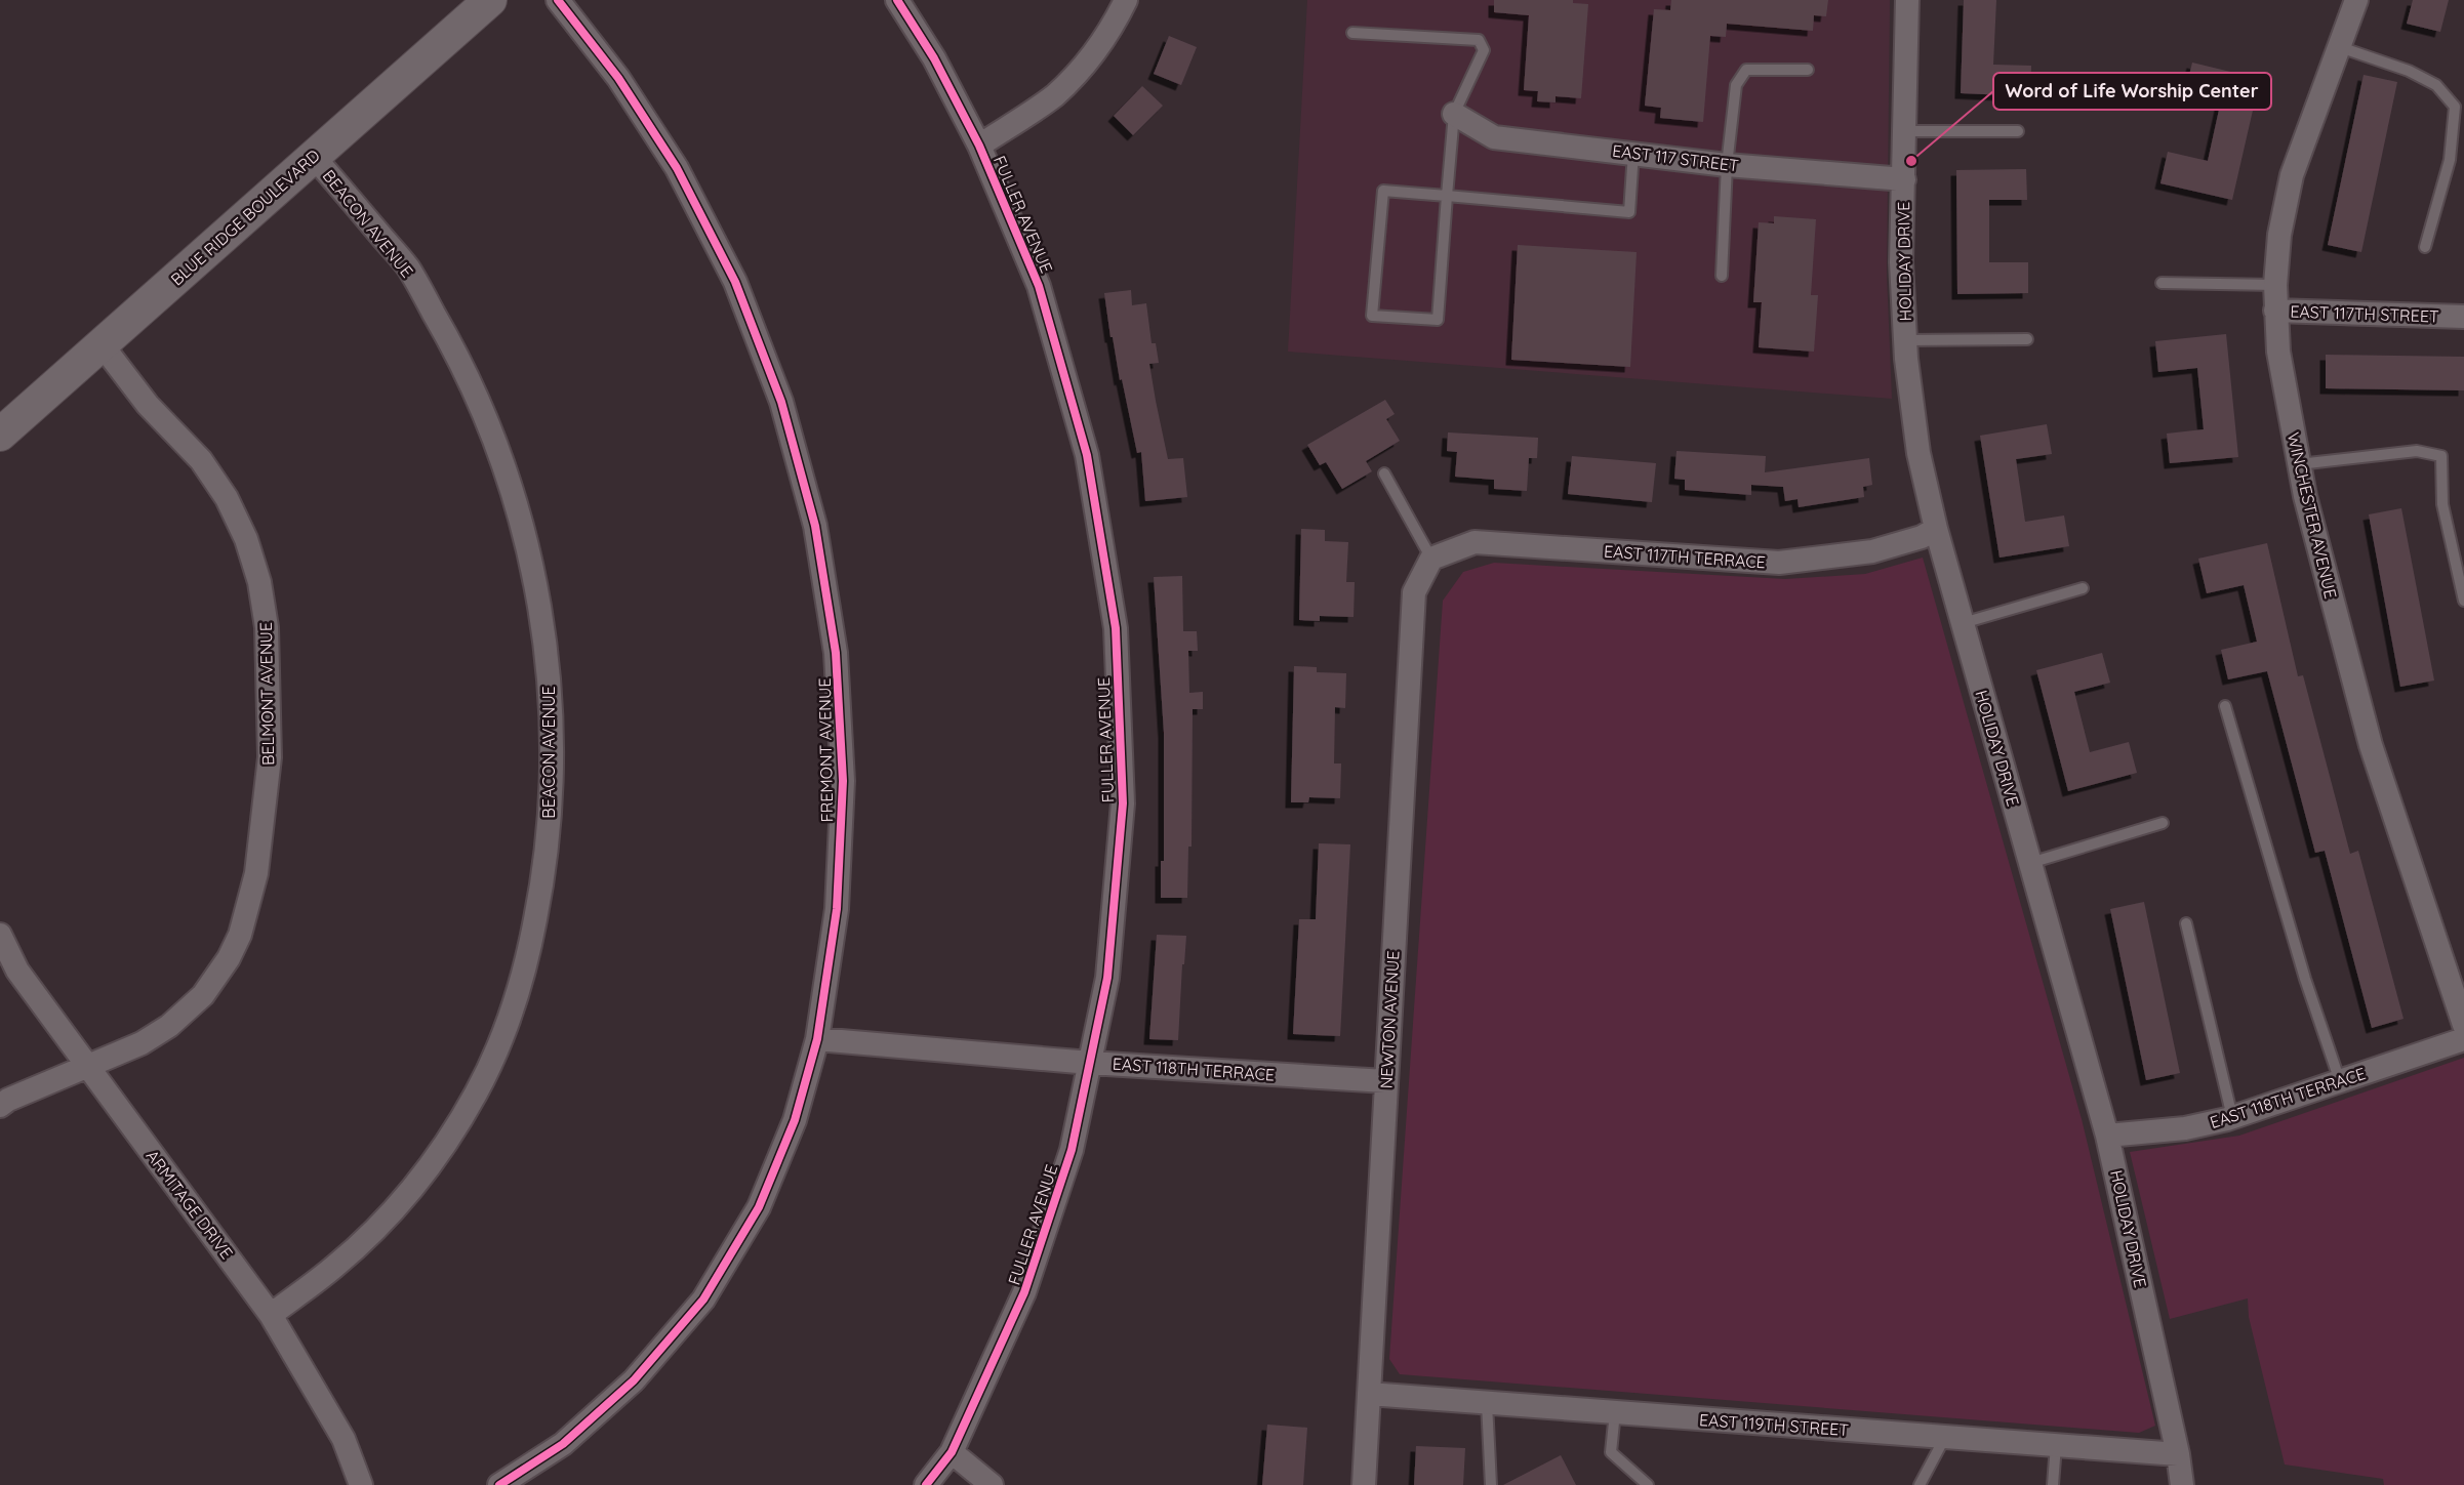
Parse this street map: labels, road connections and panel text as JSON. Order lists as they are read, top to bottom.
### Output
{
  "streets": {
    "main road": ["BLUE RIDGE BOULEVARD"],
    "street": [
      "EAST 117 STREET",
      "FULLER AVENUE",
      "BEACON AVENUE",
      "HOLIDAY DRIVE",
      "EAST 117TH STREET",
      "WINCHESTER AVENUE",
      "EAST 117TH TERRACE",
      "BELMONT AVENUE",
      "FREMONT AVENUE",
      "NEWTON AVENUE",
      "EAST 118TH TERRACE",
      "ARMITAGE DRIVE",
      "EAST 119TH STREET"
    ]
  },
  "crossings": [
    ["EAST 117 STREET", "HOLIDAY DRIVE"],
    ["FULLER AVENUE", "EAST 118TH TERRACE"],
    ["BLUE RIDGE BOULEVARD", "BEACON AVENUE"],
    ["BLUE RIDGE BOULEVARD", "BELMONT AVENUE"],
    ["BEACON AVENUE", "ARMITAGE DRIVE"],
    ["HOLIDAY DRIVE", "EAST 117TH TERRACE"],
    ["HOLIDAY DRIVE", "EAST 118TH TERRACE"],
    ["HOLIDAY DRIVE", "EAST 119TH STREET"],
    ["EAST 117TH STREET", "WINCHESTER AVENUE"],
    ["EAST 117TH TERRACE", "NEWTON AVENUE"],
    ["BELMONT AVENUE", "ARMITAGE DRIVE"],
    ["FREMONT AVENUE", "EAST 118TH TERRACE"],
    ["NEWTON AVENUE", "EAST 118TH TERRACE"],
    ["NEWTON AVENUE", "EAST 119TH STREET"]
  ],
  "places": ["Word of Life Worship Center"]
}
